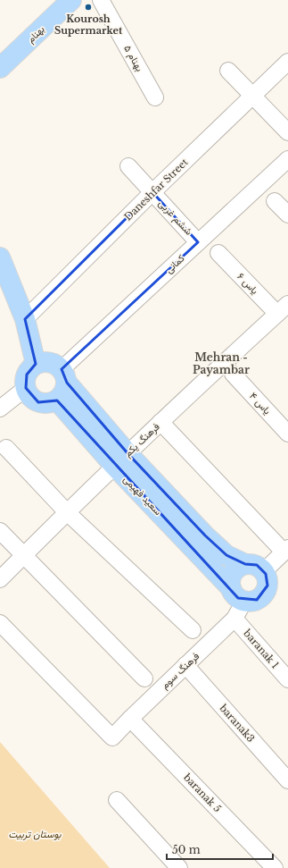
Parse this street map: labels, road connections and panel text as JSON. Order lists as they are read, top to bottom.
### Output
{
  "streets": {
    "main road": ["بهنام", "سعید فهیمی"],
    "street": [
      "بهنام ۵",
      "Daneshfar Street",
      "ششم غربی",
      "کمانی",
      "یاس ۶",
      "یاس ۴",
      "فرهنگ یکم",
      "baranak 1",
      "فرهنگ سوم",
      "baranak3",
      "baranak 5"
    ]
  },
  "crossings": [
    ["Daneshfar Street", "ششم غربی"],
    ["ششم غربی", "کمانی"],
    ["کمانی", "سعید فهیمی"],
    ["یاس ۶", "فرهنگ یکم"],
    ["فرهنگ یکم", "سعید فهیمی"],
    ["سعید فهیمی", "فرهنگ سوم"],
    ["baranak 1", "فرهنگ سوم"],
    ["فرهنگ سوم", "baranak3"],
    ["فرهنگ سوم", "baranak 5"]
  ],
  "districts": ["Mehran - Payambar"],
  "parks": ["بوستان تربیت"],
  "places": ["Kourosh Supermarket"],
  "scale_bar": "50 m"
}
